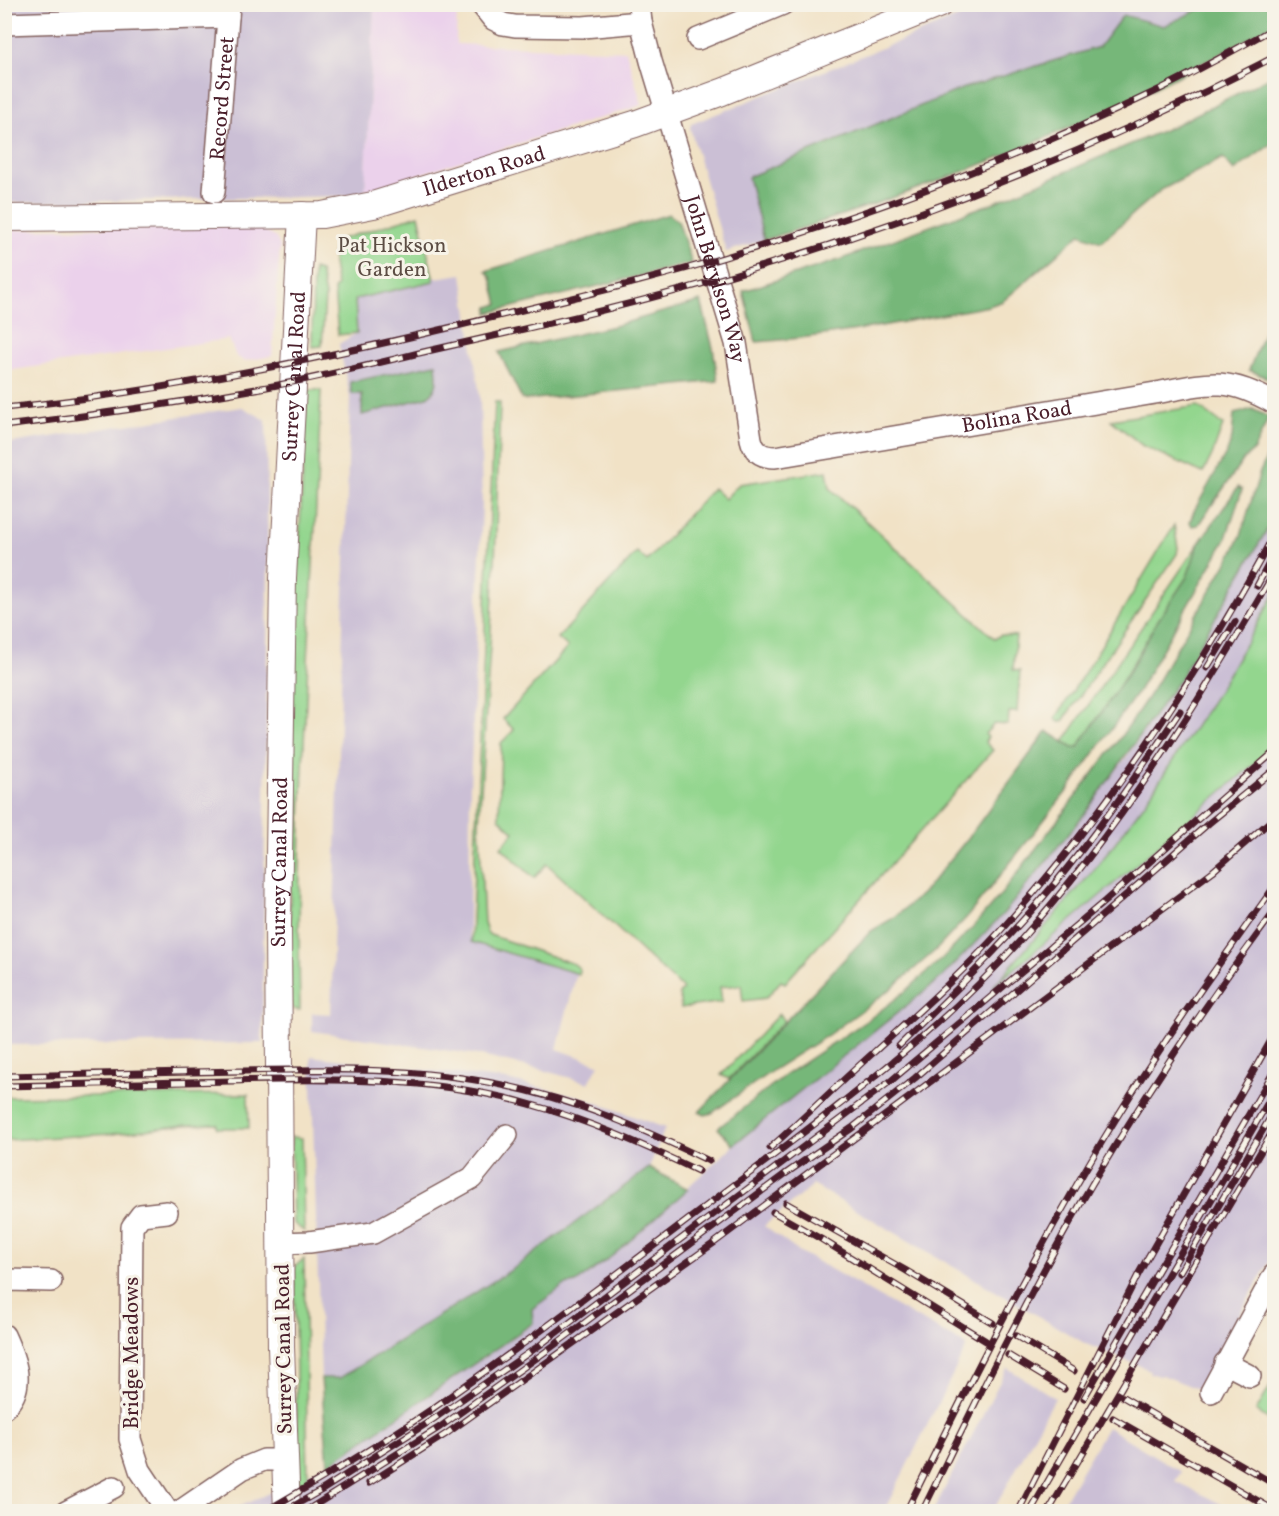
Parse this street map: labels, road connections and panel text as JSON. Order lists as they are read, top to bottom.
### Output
{
  "streets": {
    "street": [
      "Record Street",
      "Ilderton Road",
      "John Berylson Way",
      "Surrey Canal Road",
      "Bolina Road",
      "Bridge Meadows"
    ]
  },
  "crossings": [
    ["Ilderton Road", "John Berylson Way"],
    ["Ilderton Road", "Surrey Canal Road"],
    ["John Berylson Way", "Bolina Road"]
  ],
  "parks": ["Pat Hickson Garden"]
}
